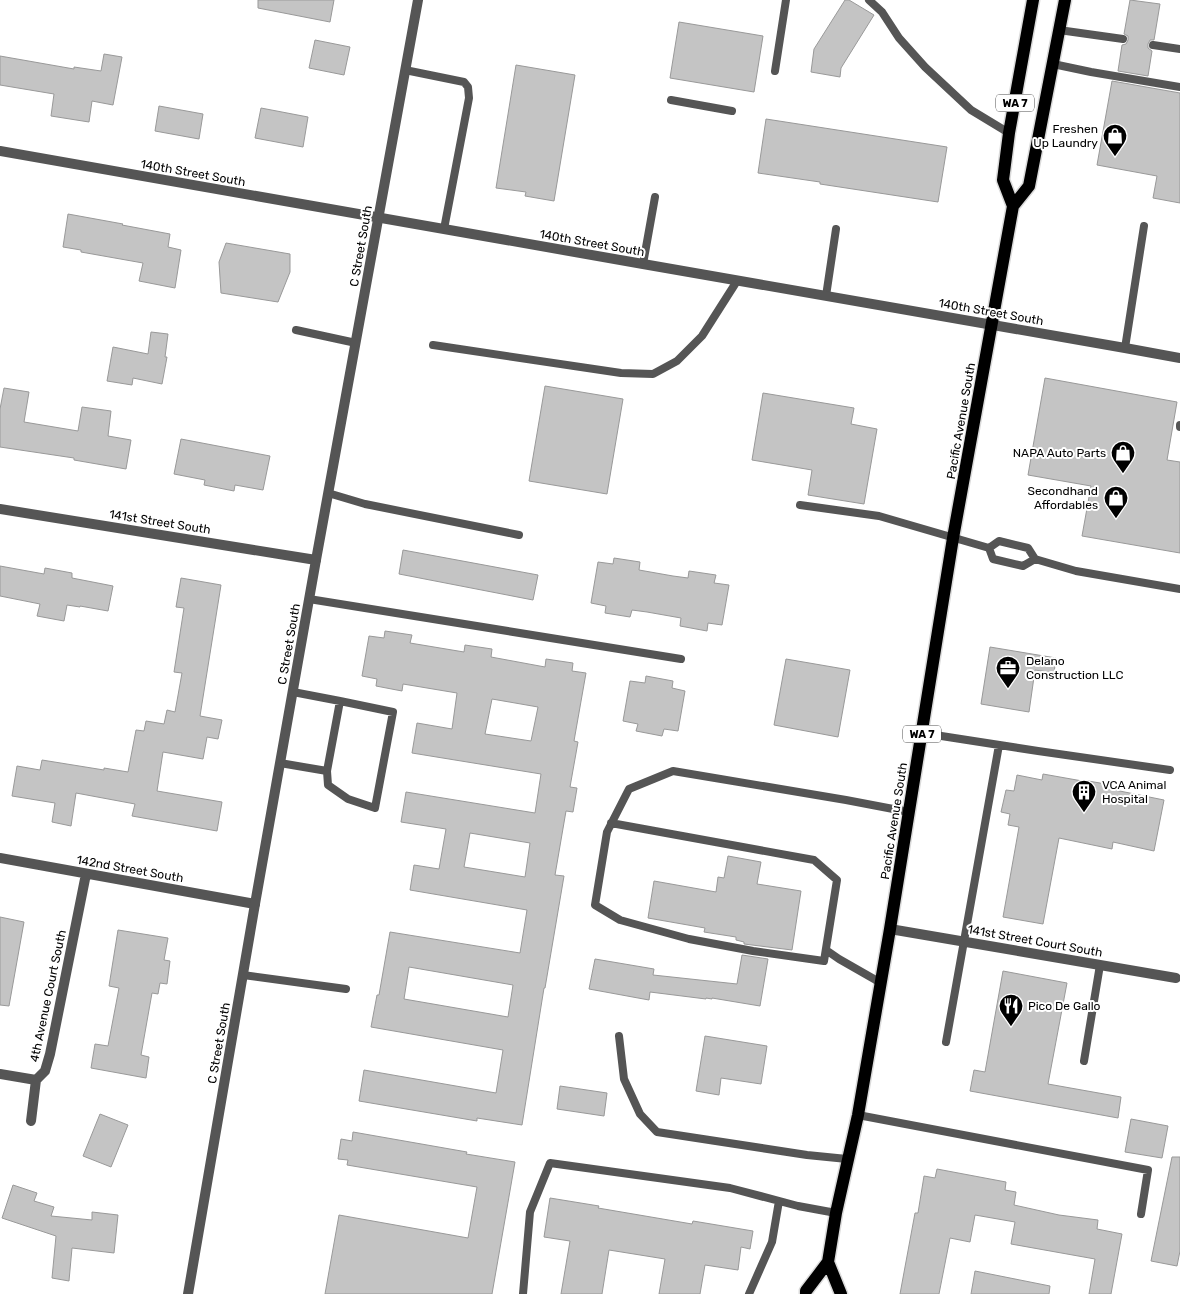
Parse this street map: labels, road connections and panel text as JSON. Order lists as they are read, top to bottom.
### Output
{
  "streets": {
    "main road": ["WA 7", "Pacific Avenue South"],
    "street": [
      "140th Street South",
      "C Street South",
      "141st Street South",
      "142nd Street South",
      "141st Street Court South",
      "4th Avenue Court South"
    ]
  },
  "crossings": [
    ["WA 7", "Pacific Avenue South"],
    ["140th Street South", "C Street South"],
    ["140th Street South", "Pacific Avenue South"],
    ["C Street South", "141st Street South"],
    ["C Street South", "142nd Street South"],
    ["Pacific Avenue South", "141st Street Court South"],
    ["142nd Street South", "4th Avenue Court South"]
  ],
  "places": {
    "shop": ["Freshen Up Laundry", "NAPA Auto Parts", "Secondhand Affordables"],
    "office": ["Delano Construction LLC"],
    "building": ["VCA Animal Hospital"],
    "restaurant": ["Pico De Gallo"]
  }
}
